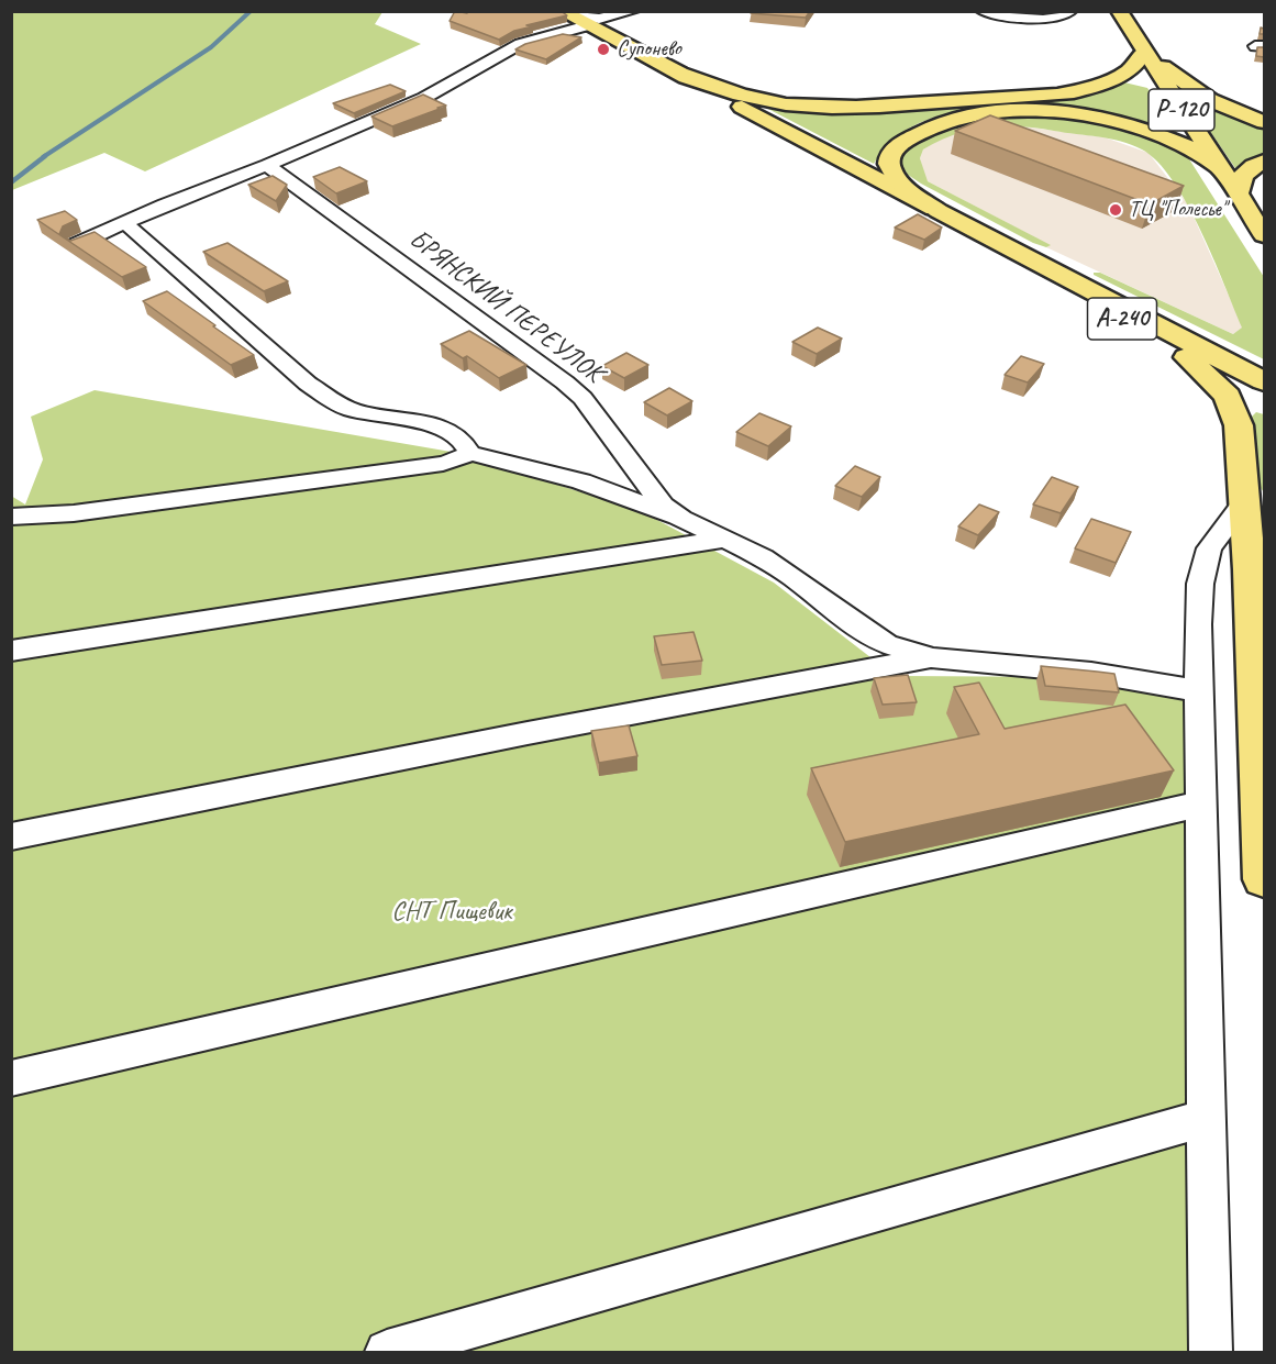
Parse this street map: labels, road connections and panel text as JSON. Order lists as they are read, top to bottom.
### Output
{
  "streets": {
    "main road": ["Р-120", "А-240"],
    "street": ["БРЯНСКИЙ ПЕРЕУЛОК"]
  },
  "parks": ["СНТ Пищевик"],
  "places": ["Супонево", "ТЦ \"Полесье\""]
}
